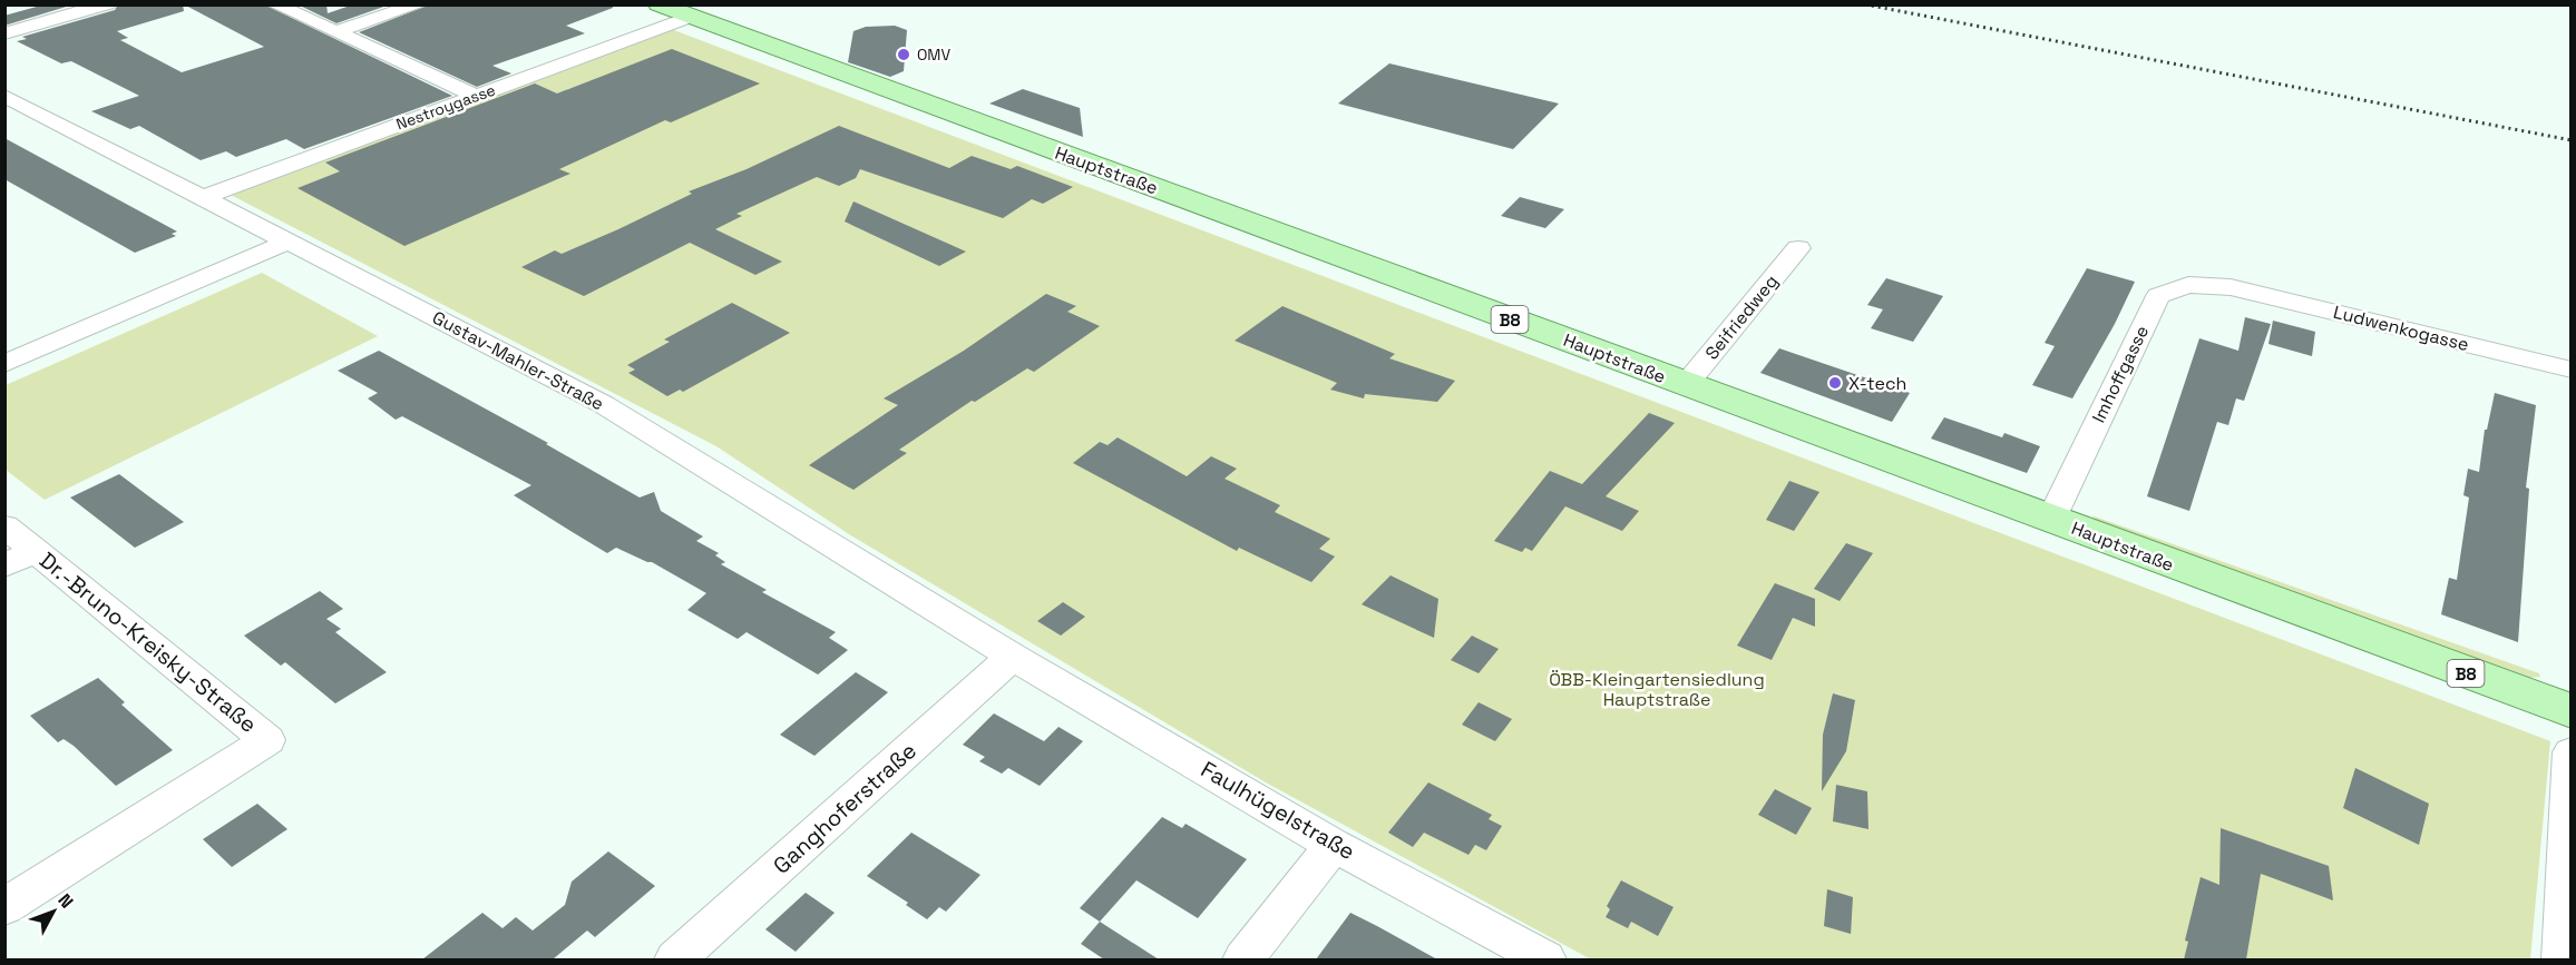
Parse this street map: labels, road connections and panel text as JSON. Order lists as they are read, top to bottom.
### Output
{
  "streets": {
    "main road": ["Hauptstraße", "B8"],
    "street": [
      "Nestroygasse",
      "Seifriedweg",
      "Ludwenkogasse",
      "Gustav-Mahler-Straße",
      "Imhoffgasse",
      "Dr.-Bruno-Kreisky-Straße",
      "Ganghoferstraße",
      "Faulhügelstraße"
    ]
  },
  "crossings": [
    ["Nestroygasse", "Hauptstraße"],
    ["Nestroygasse", "Gustav-Mahler-Straße"],
    ["Hauptstraße", "Seifriedweg"],
    ["Hauptstraße", "Imhoffgasse"],
    ["Ludwenkogasse", "Imhoffgasse"],
    ["Gustav-Mahler-Straße", "Ganghoferstraße"],
    ["Gustav-Mahler-Straße", "Faulhügelstraße"],
    ["Ganghoferstraße", "Faulhügelstraße"]
  ],
  "parks": ["ÖBB-Kleingartensiedlung Hauptstraße"],
  "places": ["OMV", "X-tech"],
  "north": "top right"
}
